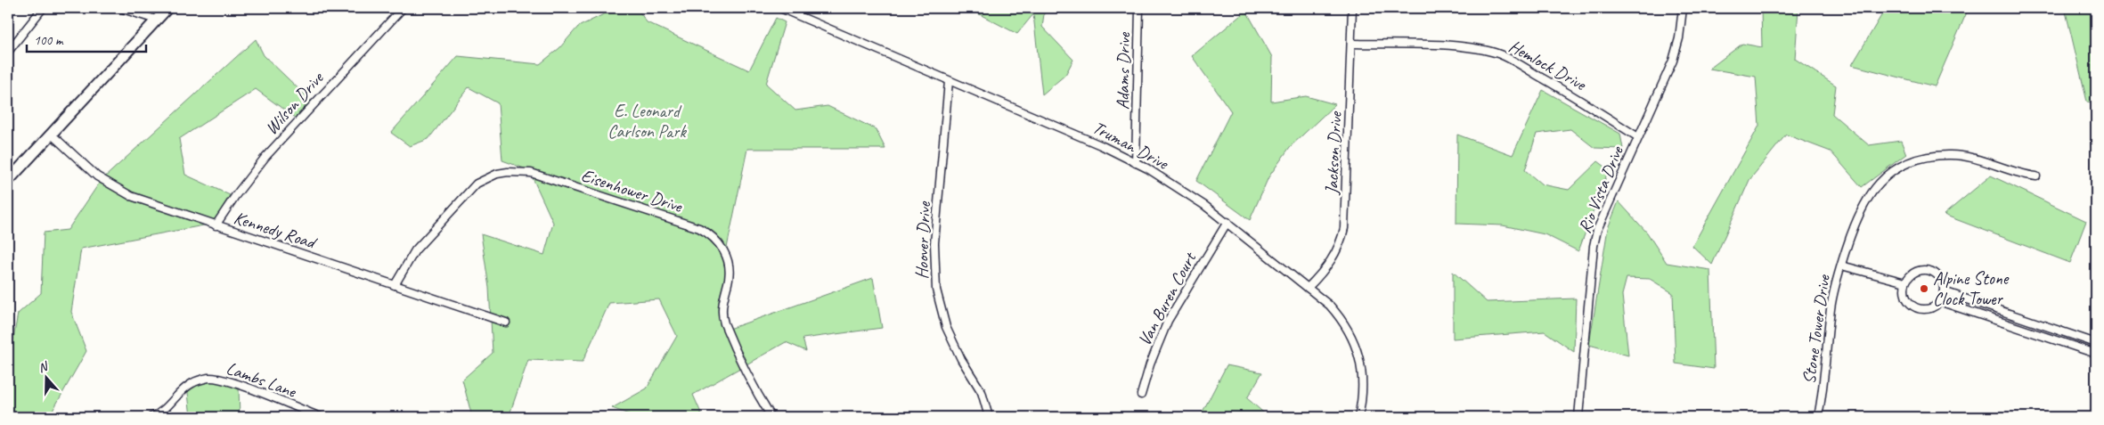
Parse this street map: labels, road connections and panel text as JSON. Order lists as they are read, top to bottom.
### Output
{
  "streets": {
    "street": [
      "Hemlock Drive",
      "Adams Drive",
      "Wilson Drive",
      "Truman Drive",
      "Jackson Drive",
      "Rio Vista Drive",
      "Eisenhower Drive",
      "Kennedy Road",
      "Hoover Drive",
      "Van Buren Court",
      "Stone Tower Drive",
      "Lambs Lane"
    ]
  },
  "crossings": [
    ["Hemlock Drive", "Jackson Drive"],
    ["Hemlock Drive", "Rio Vista Drive"],
    ["Adams Drive", "Truman Drive"],
    ["Wilson Drive", "Kennedy Road"],
    ["Truman Drive", "Jackson Drive"],
    ["Truman Drive", "Hoover Drive"],
    ["Truman Drive", "Van Buren Court"],
    ["Eisenhower Drive", "Kennedy Road"]
  ],
  "parks": ["E. Leonard Carlson Park"],
  "places": ["Alpine Stone Clock Tower"],
  "scale_bar": "100 m",
  "north": "top"
}
